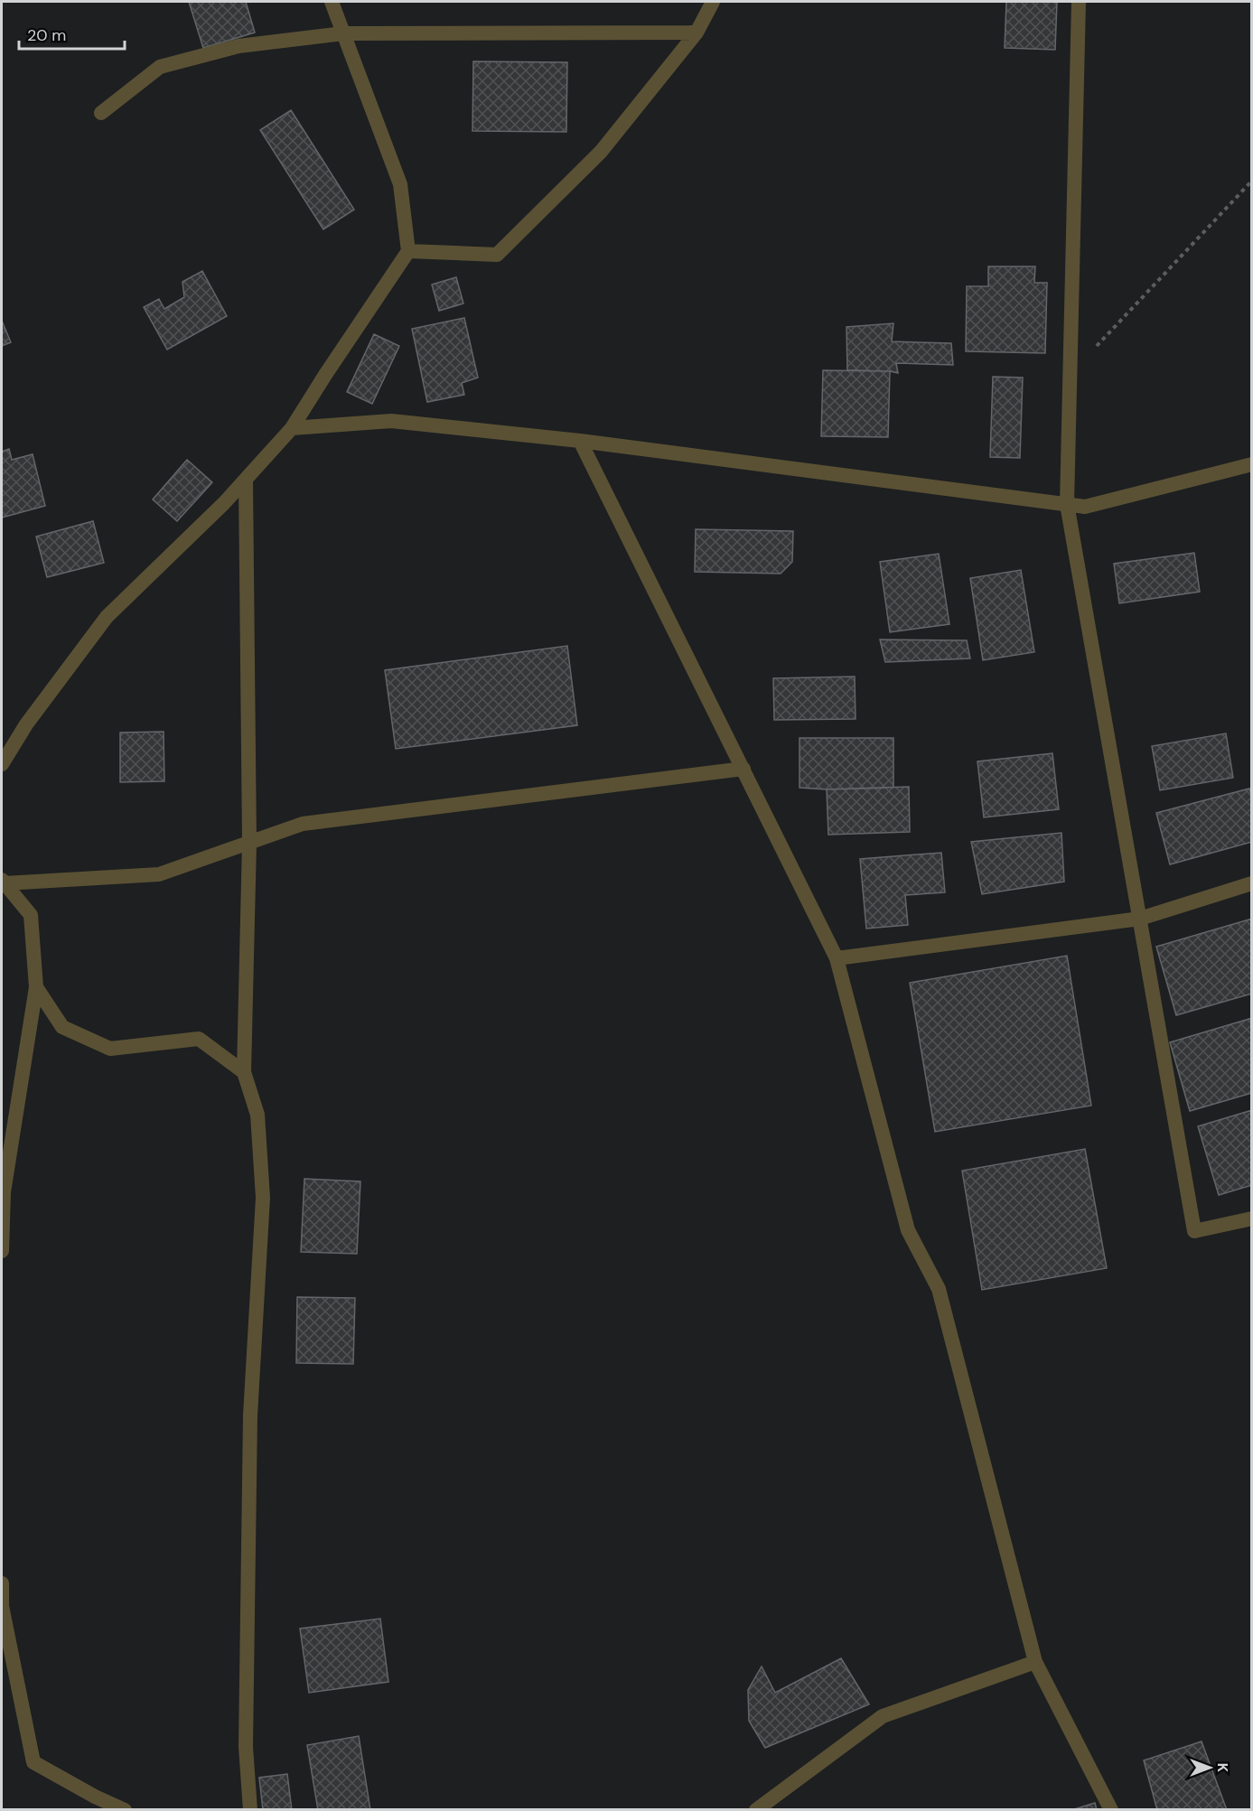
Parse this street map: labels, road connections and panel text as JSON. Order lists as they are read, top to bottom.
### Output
{
  "scale_bar": "20 m",
  "north": "right"
}
